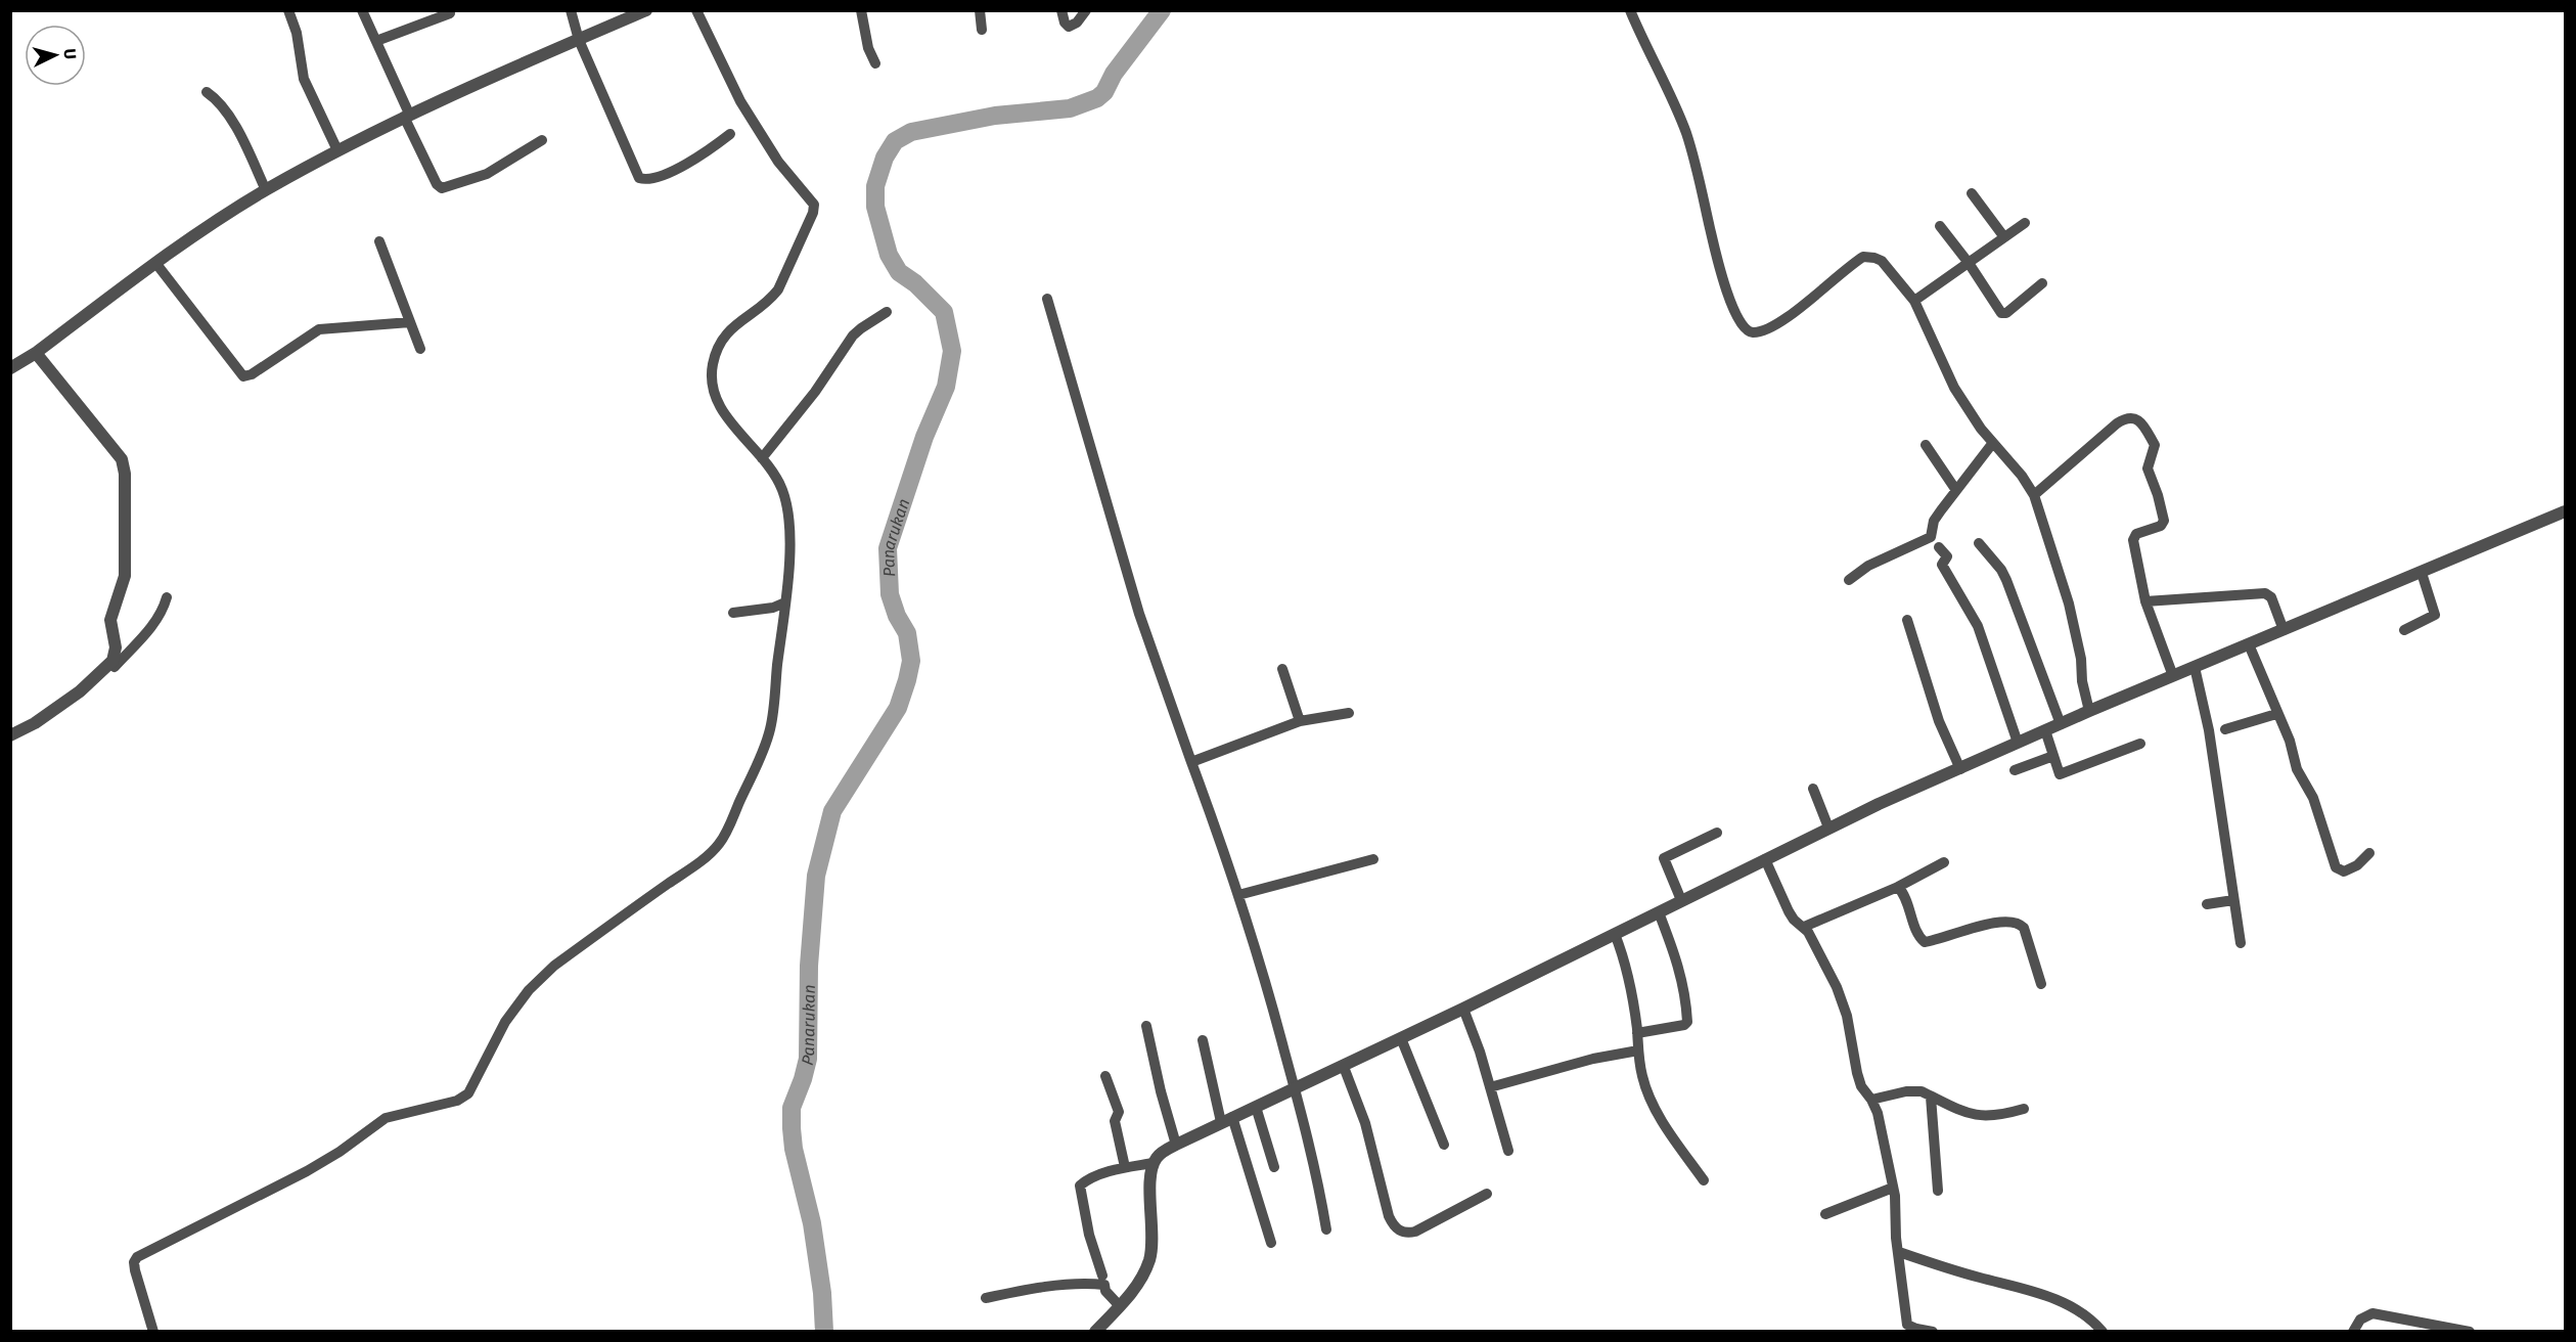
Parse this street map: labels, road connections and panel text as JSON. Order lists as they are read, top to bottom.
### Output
{
  "water": ["Panarukan"],
  "north": "right"
}
